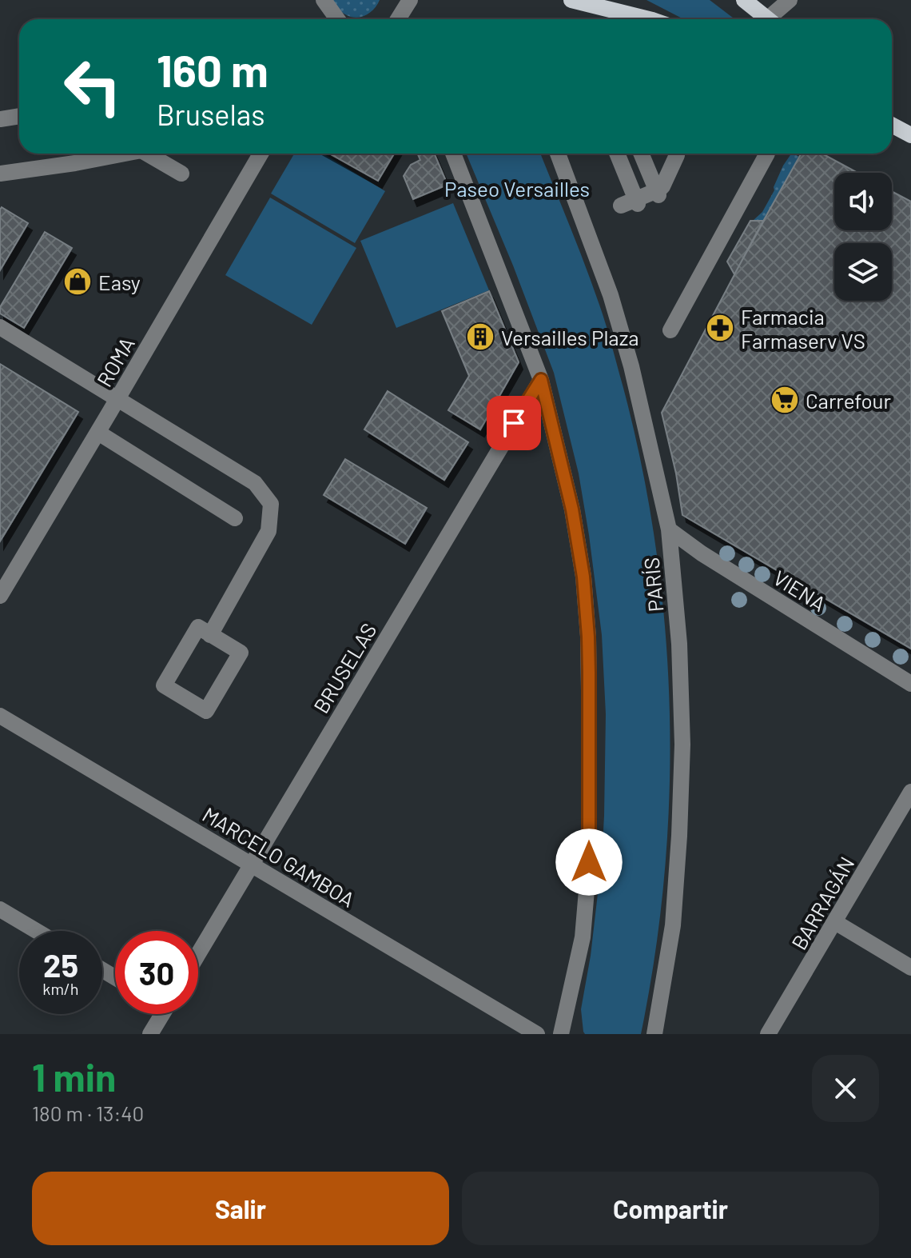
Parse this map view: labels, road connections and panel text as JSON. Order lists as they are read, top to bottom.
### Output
{
  "streets": {
    "street": [
      "ROMA",
      "PARÍS",
      "VIENA",
      "BRUSELAS",
      "MARCELO GAMBOA",
      "BARRAGÁN"
    ]
  },
  "crossings": [
    ["PARÍS", "VIENA"],
    ["BRUSELAS", "MARCELO GAMBOA"]
  ],
  "parks": ["Paseo Versailles"],
  "places": {
    "shop": ["Easy"],
    "pharmacy": ["Farmacia Farmaserv VS"],
    "building": ["Versailles Plaza"],
    "supermarket": ["Carrefour"]
  },
  "page": {
    "turn": ["160 m", "Bruselas"],
    "speed": "25 km/h",
    "limit": "30",
    "heading": ["1 min", "180 m · 13:40"],
    "buttons": ["Salir", "Compartir"]
  }
}
